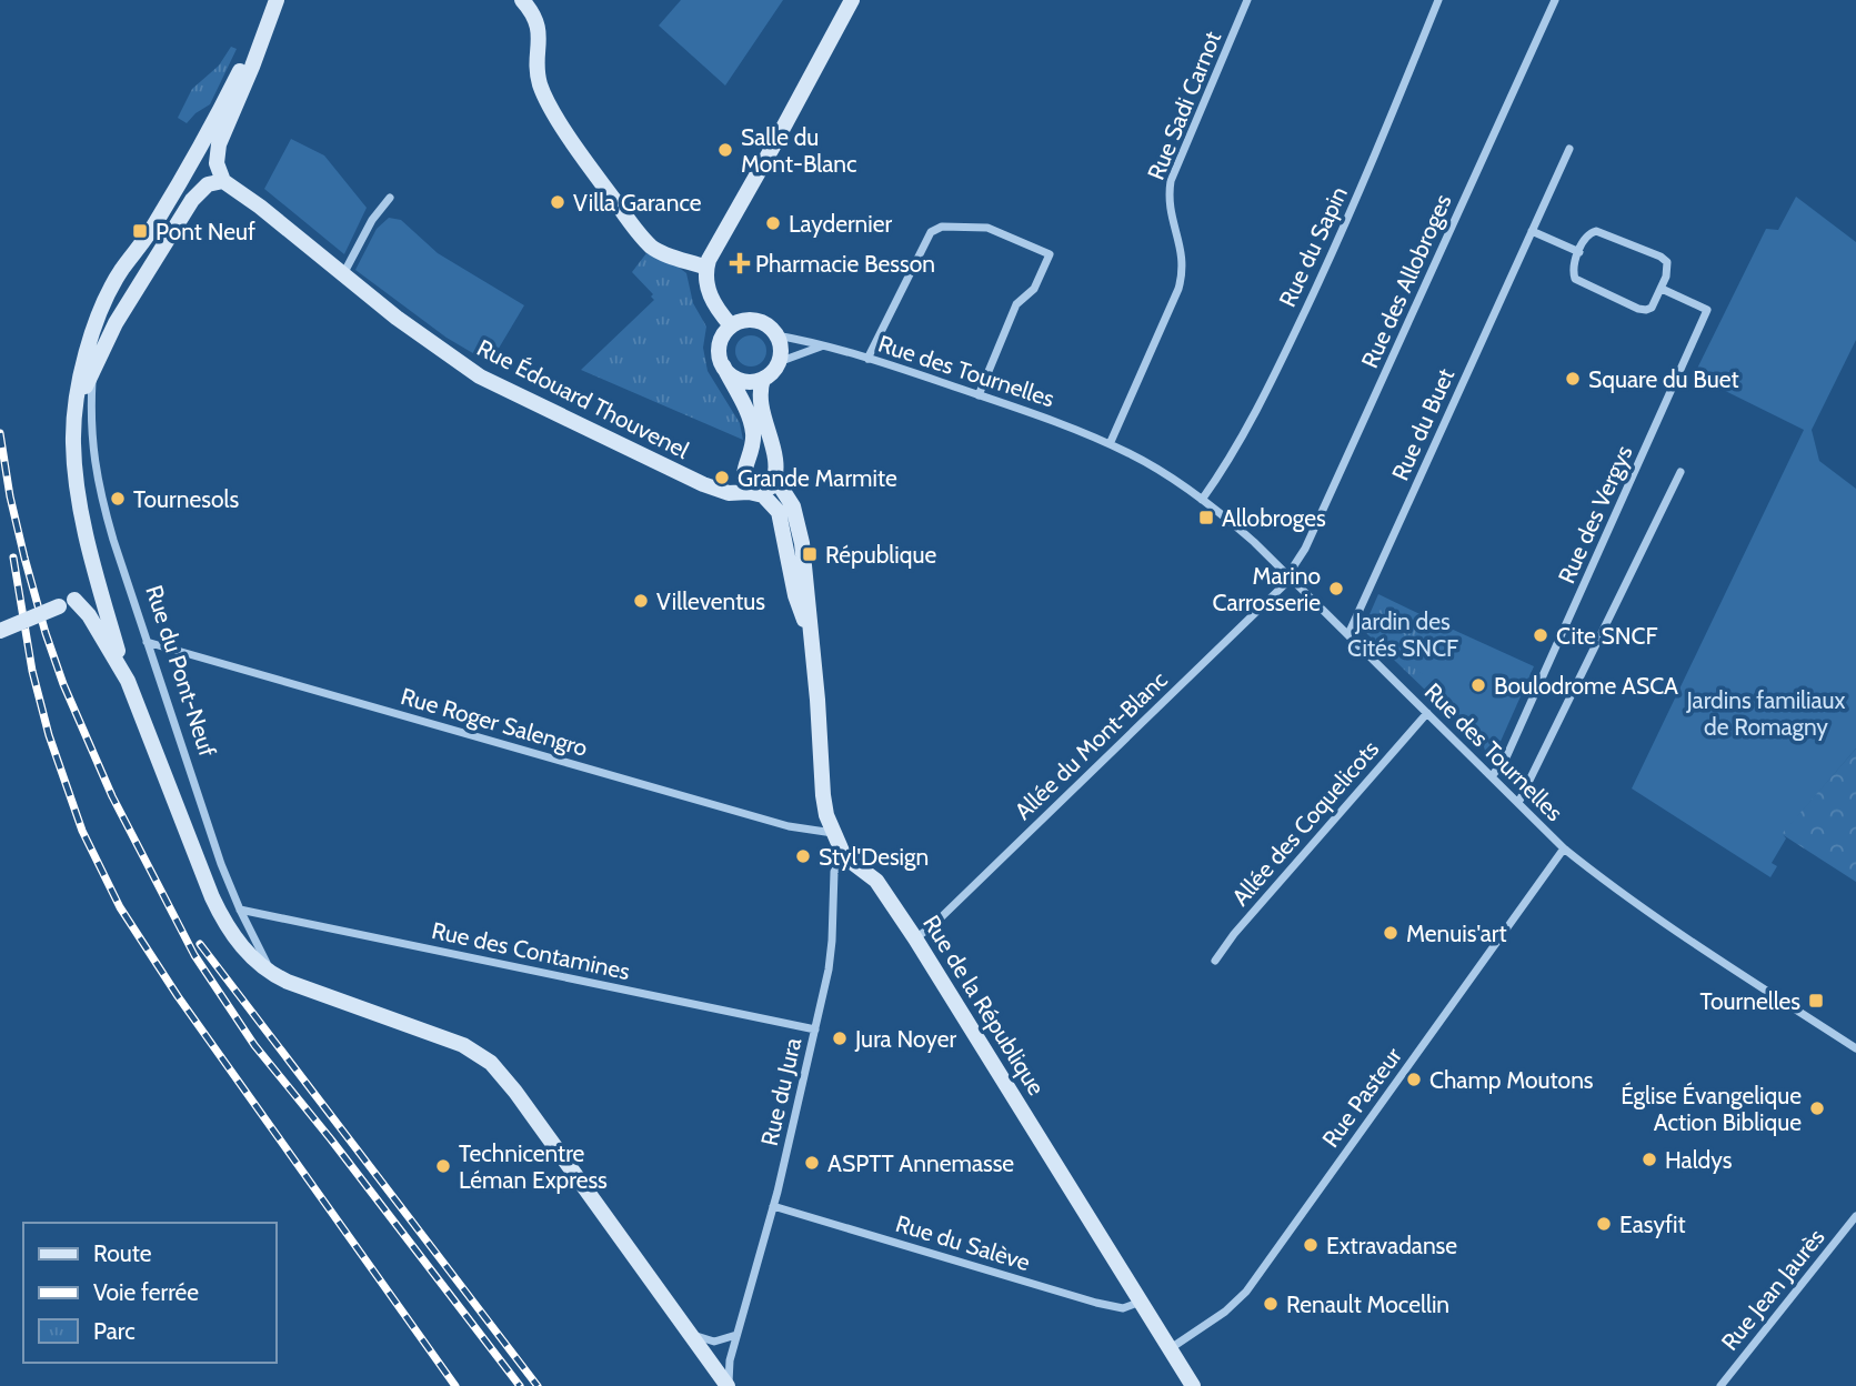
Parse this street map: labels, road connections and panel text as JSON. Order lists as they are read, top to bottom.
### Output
{
  "streets": {
    "street": [
      "Rue Sadi Carnot",
      "Rue du Sapin",
      "Rue des Allobroges",
      "Rue des Tournelles",
      "Rue Édouard Thouvenel",
      "Rue du Buet",
      "Rue des Vergys",
      "Rue du Pont-Neuf",
      "Rue Roger Salengro",
      "Allée du Mont-Blanc",
      "Allée des Coquelicots",
      "Rue des Contamines",
      "Rue de la République",
      "Rue du Jura",
      "Rue Pasteur",
      "Rue du Salève",
      "Rue Jean Jaurès"
    ]
  },
  "crossings": [
    ["Rue Sadi Carnot", "Rue des Tournelles"],
    ["Rue du Sapin", "Rue des Tournelles"],
    ["Rue des Allobroges", "Rue des Tournelles"],
    ["Rue des Allobroges", "Allée du Mont-Blanc"],
    ["Rue des Tournelles", "Rue du Buet"],
    ["Rue des Tournelles", "Rue des Vergys"],
    ["Rue des Tournelles", "Allée du Mont-Blanc"],
    ["Rue des Tournelles", "Allée des Coquelicots"],
    ["Rue des Tournelles", "Rue de la République"],
    ["Rue des Tournelles", "Rue Pasteur"],
    ["Rue Édouard Thouvenel", "Rue du Pont-Neuf"],
    ["Rue Édouard Thouvenel", "Rue de la République"],
    ["Rue du Pont-Neuf", "Rue Roger Salengro"],
    ["Rue du Pont-Neuf", "Rue des Contamines"],
    ["Rue Roger Salengro", "Rue de la République"],
    ["Allée du Mont-Blanc", "Rue de la République"],
    ["Rue des Contamines", "Rue du Jura"],
    ["Rue de la République", "Rue du Jura"],
    ["Rue de la République", "Rue Pasteur"],
    ["Rue de la République", "Rue du Salève"],
    ["Rue du Jura", "Rue du Salève"]
  ],
  "parks": ["Jardin des Cités SNCF", "Jardins familiaux de Romagny"],
  "places": {
    "other": [
      "Salle du Mont-Blanc",
      "Villa Garance",
      "Laydernier",
      "Square du Buet",
      "Grande Marmite",
      "Tournesols",
      "Marino Carrosserie",
      "Villeventus",
      "Cite SNCF",
      "Boulodrome ASCA",
      "Styl'Design",
      "Menuis'art",
      "Jura Noyer",
      "Champ Moutons",
      "Église Évangelique Action Biblique",
      "Haldys",
      "ASPTT Annemasse",
      "Technicentre Léman Express",
      "Easyfit",
      "Extravadanse",
      "Renault Mocellin"
    ],
    "transit": [
      "Pont Neuf",
      "Allobroges",
      "République",
      "Tournelles"
    ],
    "health": ["Pharmacie Besson"]
  },
  "legend": ["Route", "Voie ferrée", "Parc"]
}
